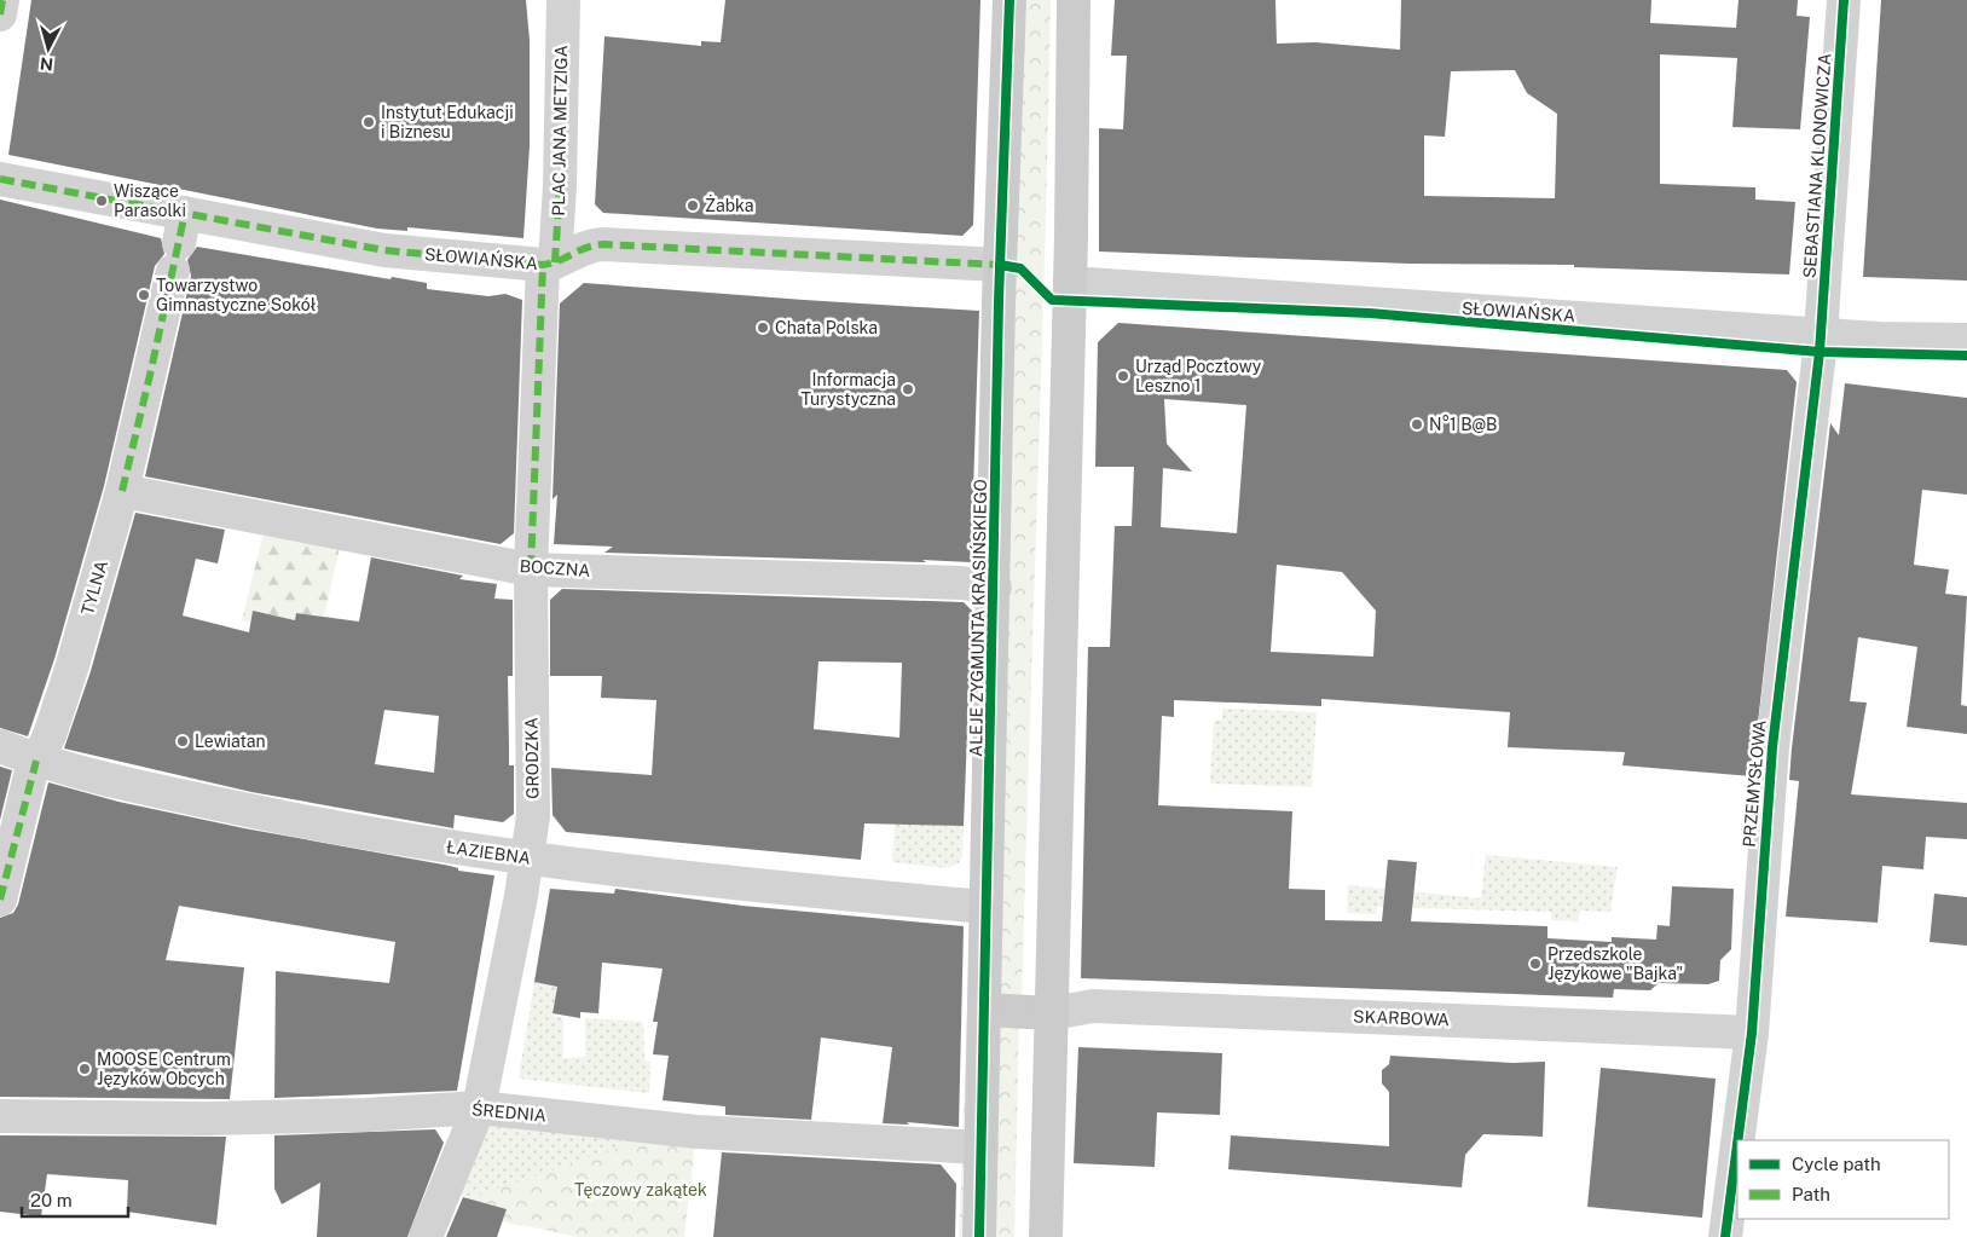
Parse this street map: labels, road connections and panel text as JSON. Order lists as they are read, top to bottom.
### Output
{
  "streets": {
    "street": [
      "PLAC JANA METZIGA",
      "SEBASTIANA KLONOWICZA",
      "SŁOWIAŃSKA",
      "BOCZNA",
      "TYLNA",
      "ALEJE ZYGMUNTA KRASIŃSKIEGO",
      "GRODZKA",
      "PRZEMYSŁOWA",
      "ŁAZIEBNA",
      "SKARBOWA",
      "ŚREDNIA"
    ]
  },
  "crossings": [
    ["PLAC JANA METZIGA", "SŁOWIAŃSKA"],
    ["PLAC JANA METZIGA", "GRODZKA"],
    ["SEBASTIANA KLONOWICZA", "SŁOWIAŃSKA"],
    ["SEBASTIANA KLONOWICZA", "PRZEMYSŁOWA"],
    ["SŁOWIAŃSKA", "TYLNA"],
    ["SŁOWIAŃSKA", "ALEJE ZYGMUNTA KRASIŃSKIEGO"],
    ["SŁOWIAŃSKA", "GRODZKA"],
    ["SŁOWIAŃSKA", "PRZEMYSŁOWA"],
    ["BOCZNA", "TYLNA"],
    ["BOCZNA", "ALEJE ZYGMUNTA KRASIŃSKIEGO"],
    ["BOCZNA", "GRODZKA"],
    ["TYLNA", "ŁAZIEBNA"],
    ["ALEJE ZYGMUNTA KRASIŃSKIEGO", "ŁAZIEBNA"],
    ["ALEJE ZYGMUNTA KRASIŃSKIEGO", "ŚREDNIA"],
    ["GRODZKA", "ŁAZIEBNA"],
    ["GRODZKA", "ŚREDNIA"],
    ["PRZEMYSŁOWA", "SKARBOWA"]
  ],
  "parks": ["Tęczowy zakątek"],
  "places": [
    "Instytut Edukacji i Biznesu",
    "Wiszące Parasolki",
    "Żabka",
    "Towarzystwo Gimnastyczne Sokół",
    "Chata Polska",
    "Urząd Pocztowy Leszno 1",
    "Informacja Turystyczna",
    "N°1 B@B",
    "Lewiatan",
    "Przedszkole Językowe \"Bajka\"",
    "MOOSE Centrum Języków Obcych"
  ],
  "legend": ["Cycle path", "Path"],
  "scale_bar": "20 m",
  "north": "bottom"
}
